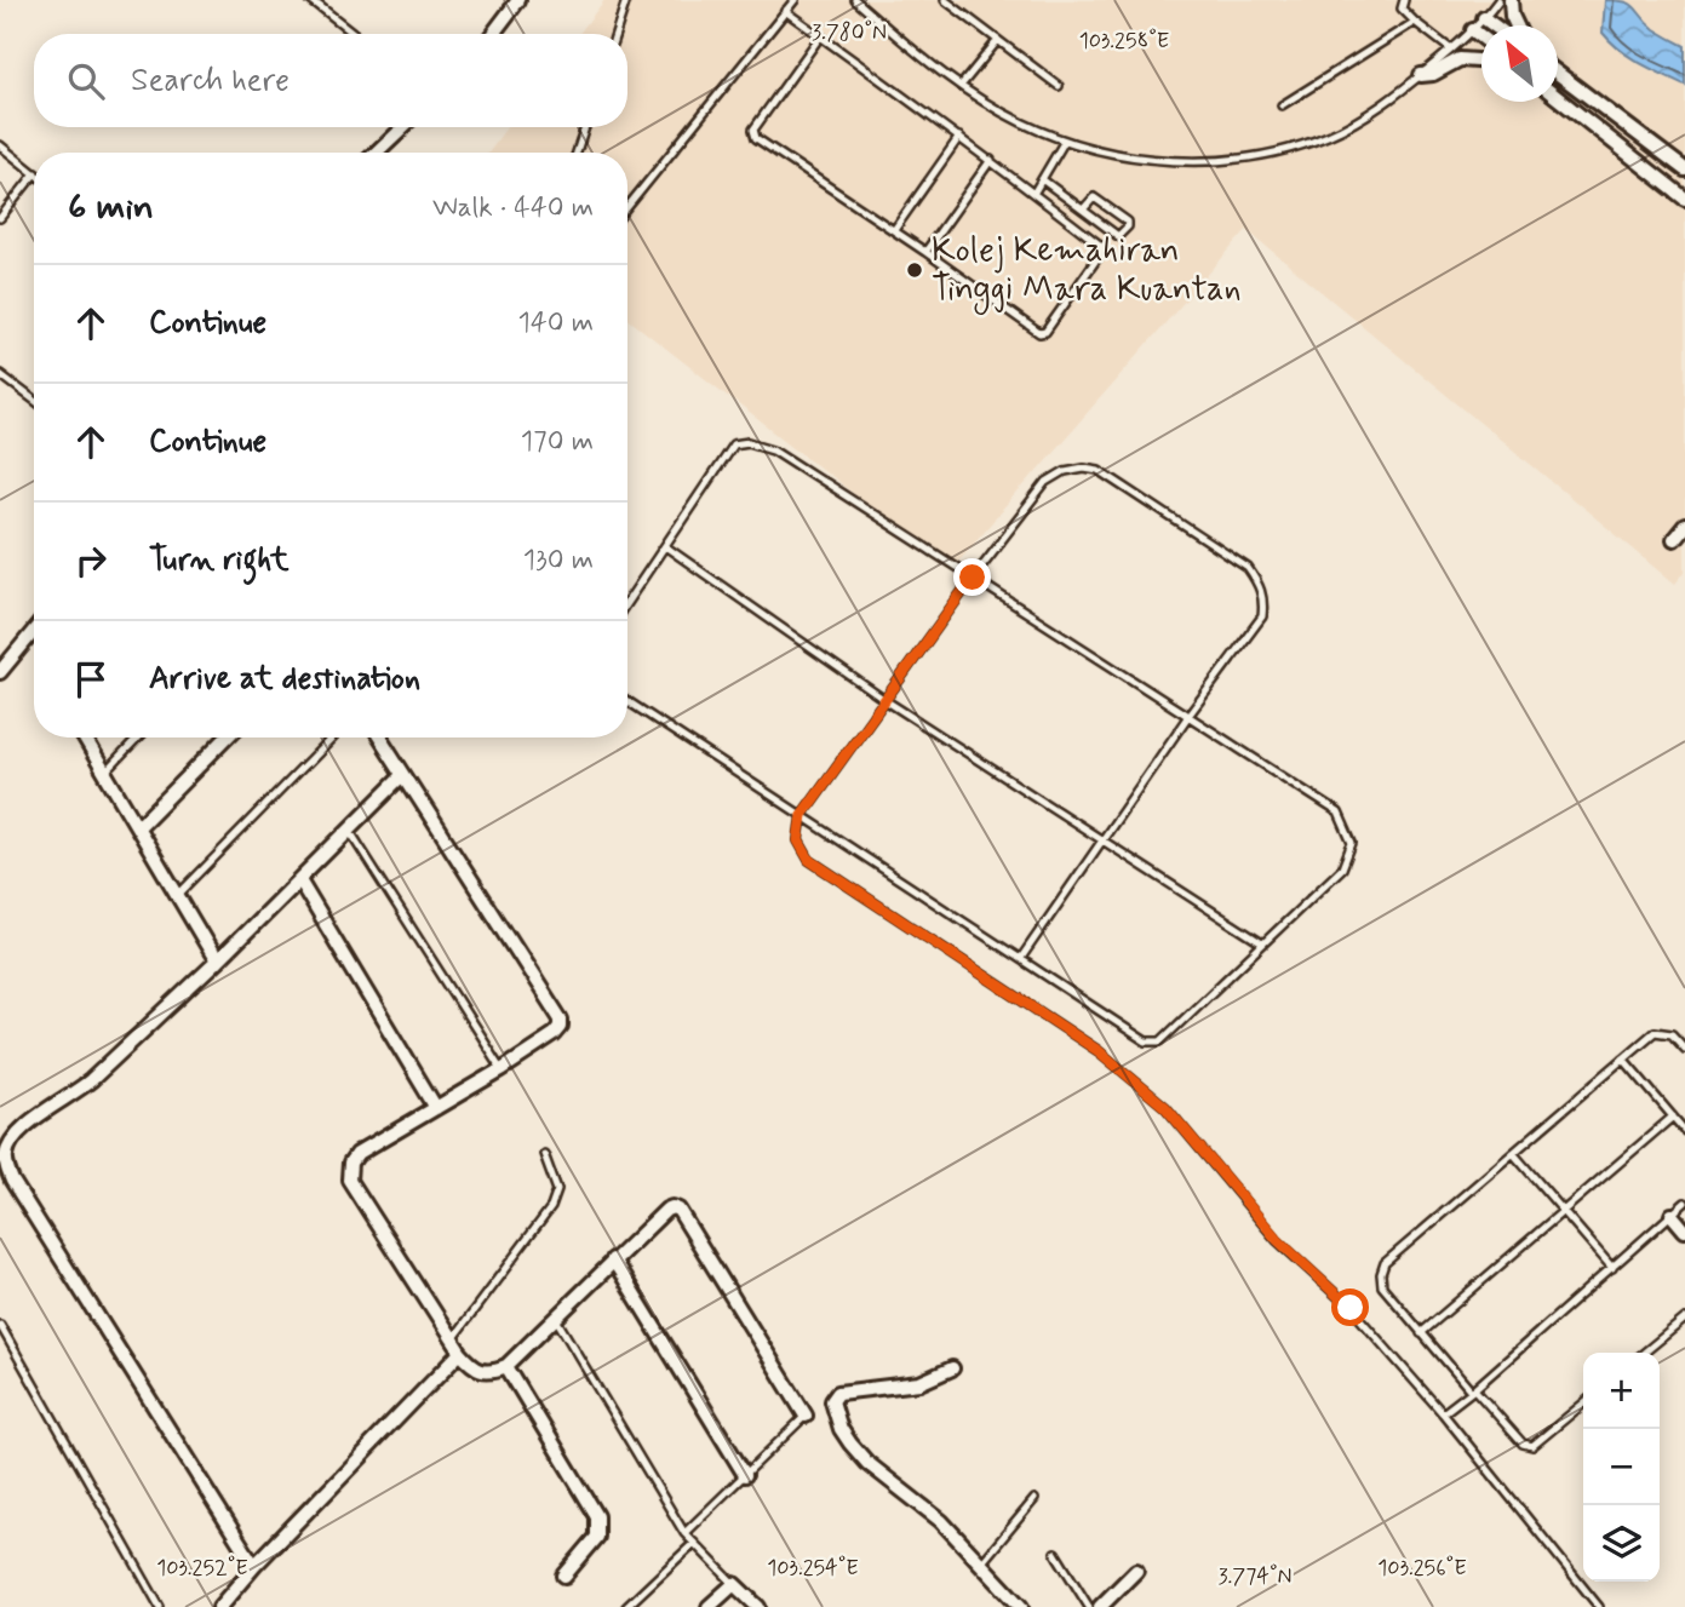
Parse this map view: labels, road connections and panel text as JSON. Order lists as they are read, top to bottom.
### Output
{
  "places": ["Kolej Kemahiran Tinggi Mara Kuantan"],
  "north": "top left",
  "page": {
    "search": "Search here",
    "heading": ["6 min", "Walk · 440 m"],
    "list": [
      ["Continue", "140 m"],
      ["Continue", "170 m"],
      ["Turn right", "130 m"],
      "Arrive at destination"
    ],
    "map_buttons": ["+", "−"]
  },
  "coordinates": [
    "3.780°N",
    "103.258°E",
    "103.252°E",
    "103.254°E",
    "103.256°E",
    "3.774°N"
  ]
}
